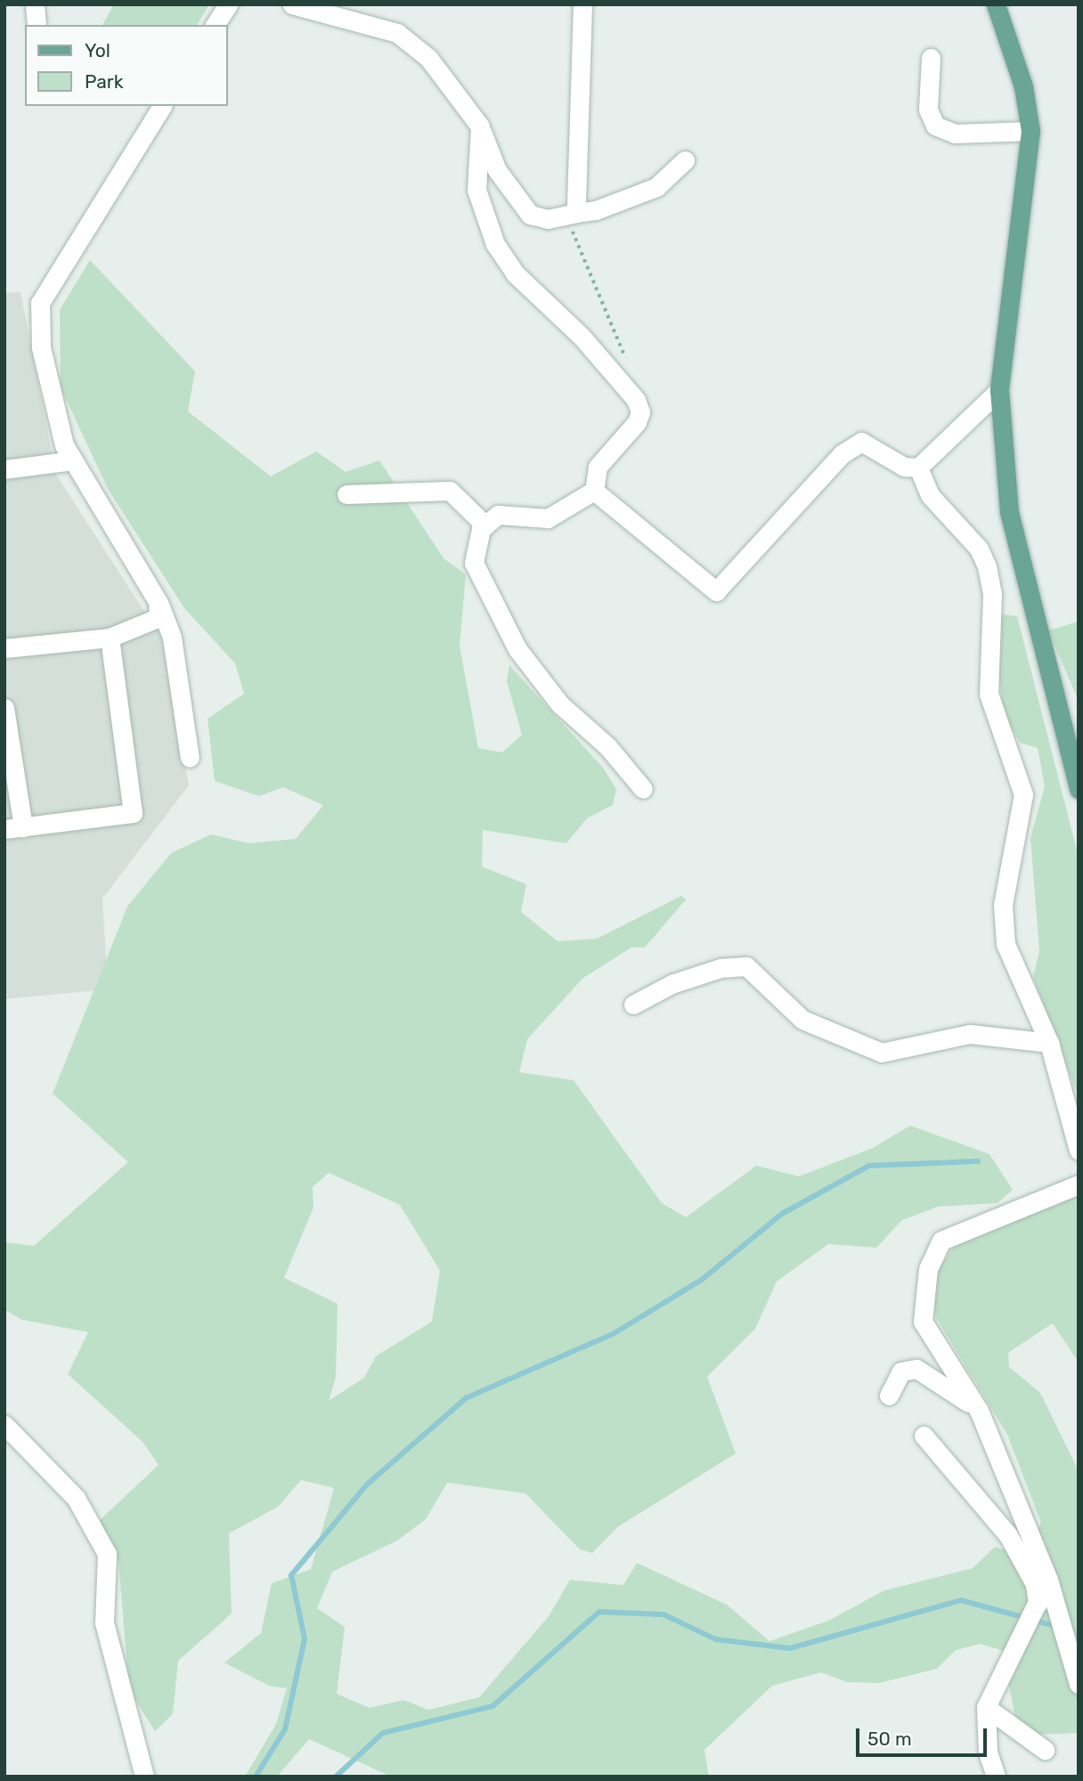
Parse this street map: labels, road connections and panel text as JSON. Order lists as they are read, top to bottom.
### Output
{
  "legend": ["Yol", "Park"],
  "scale_bar": "50 m"
}
